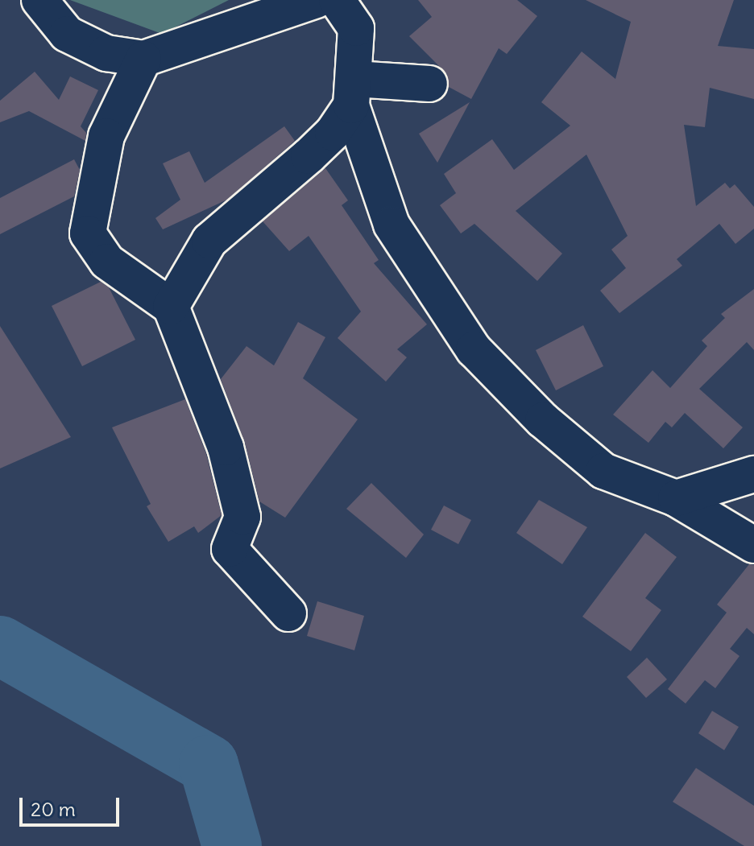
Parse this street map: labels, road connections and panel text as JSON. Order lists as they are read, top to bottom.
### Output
{
  "scale_bar": "20 m"
}
